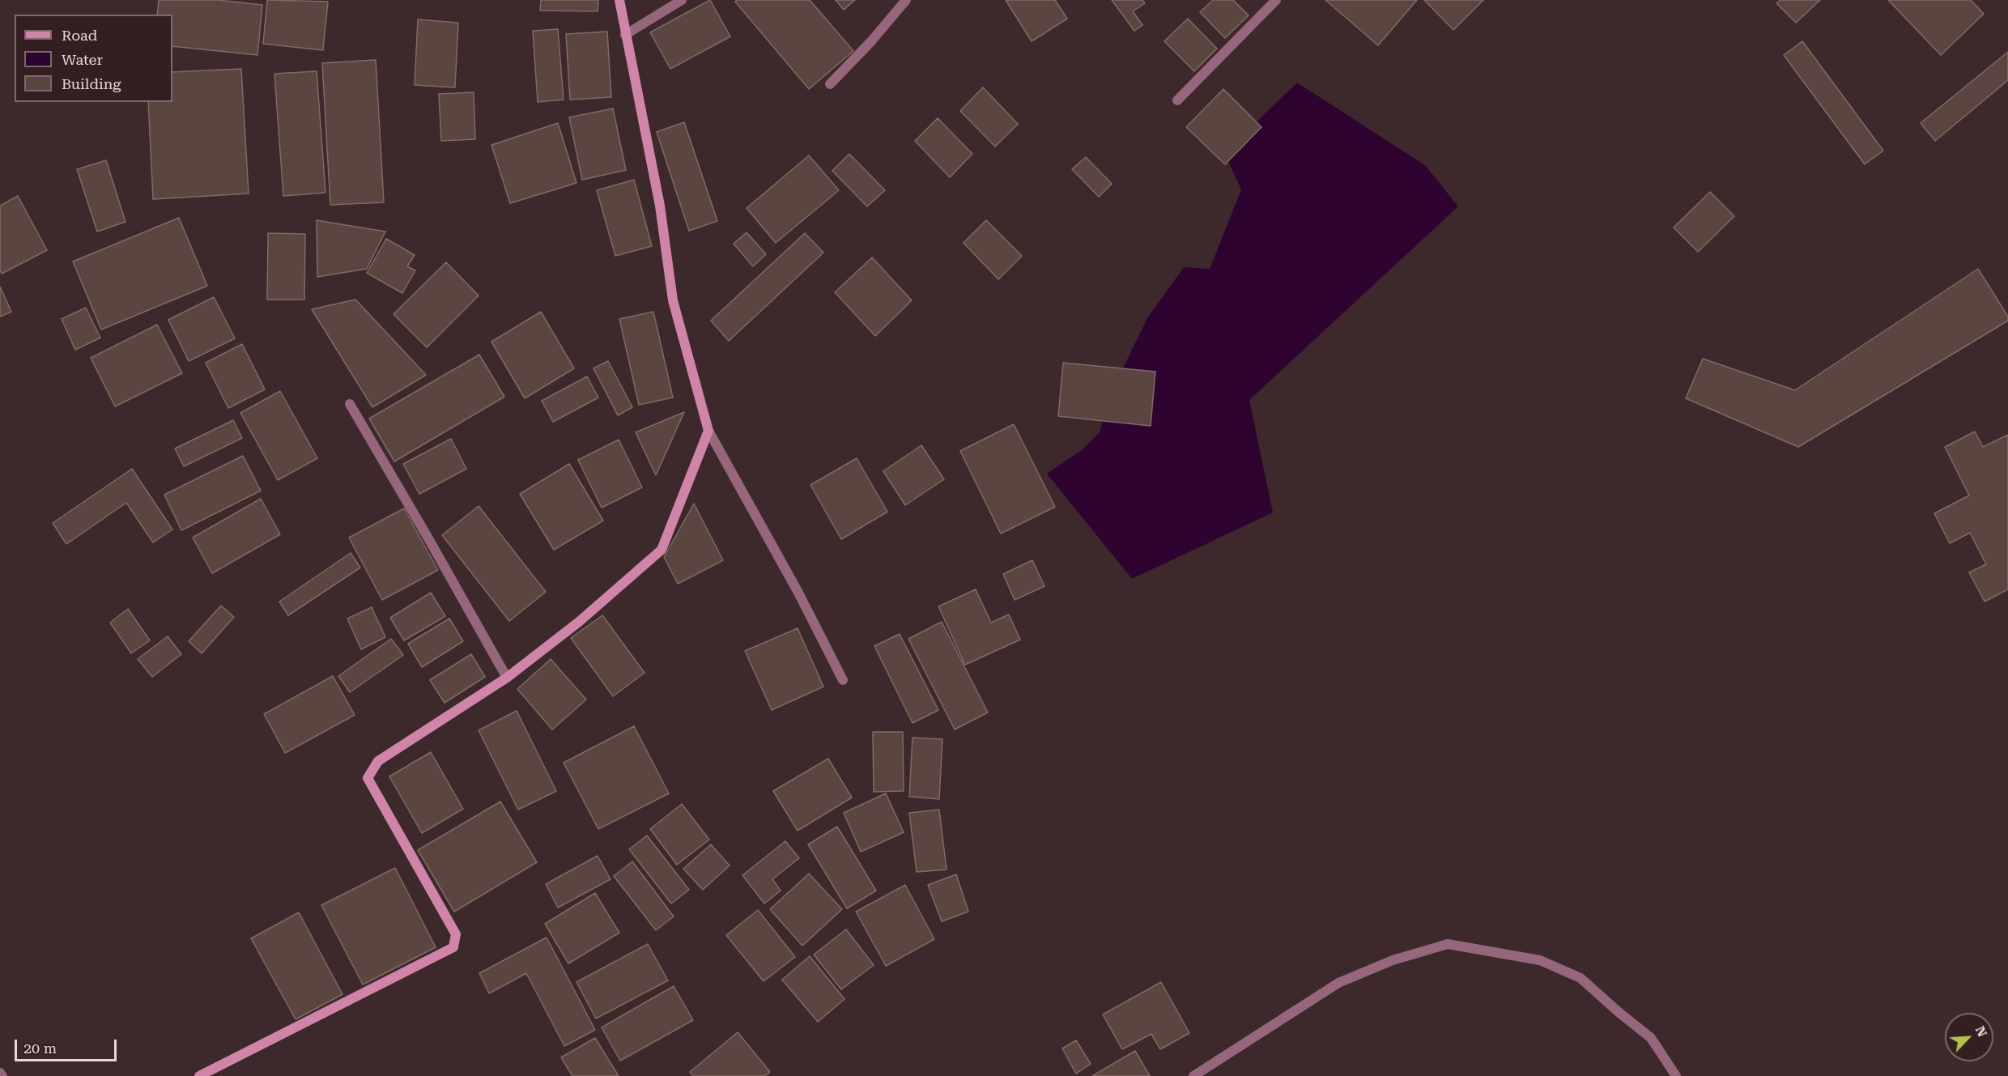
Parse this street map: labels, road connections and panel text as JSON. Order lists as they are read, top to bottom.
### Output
{
  "legend": ["Road", "Water", "Building"],
  "scale_bar": "20 m",
  "north": "top right"
}
